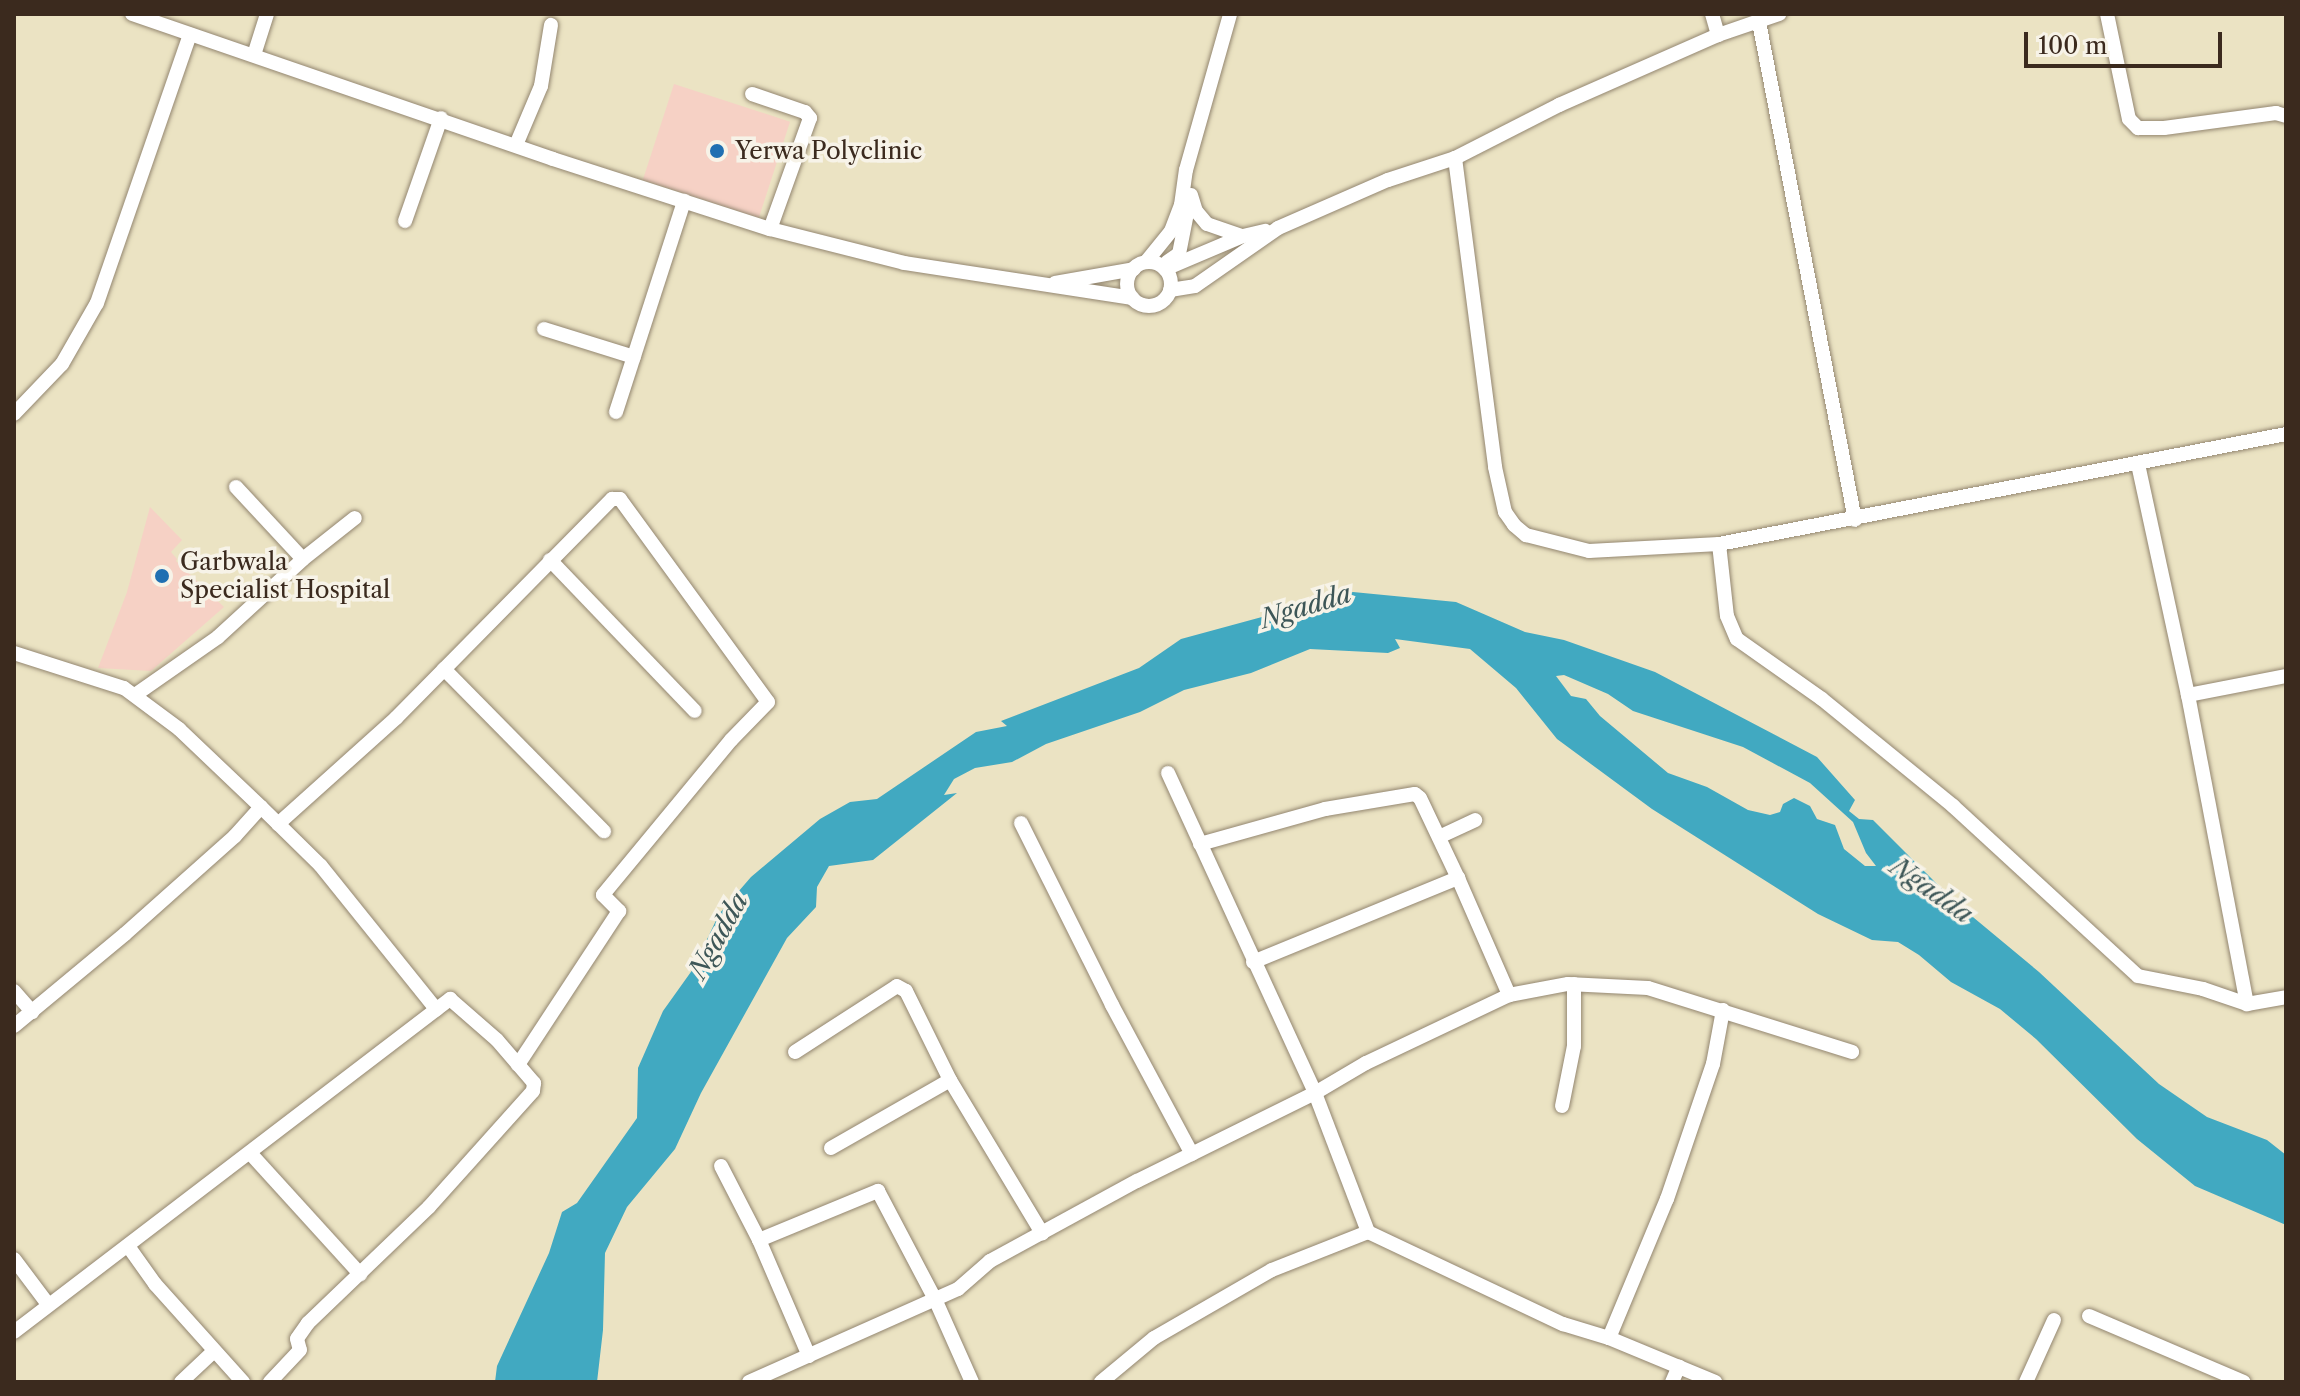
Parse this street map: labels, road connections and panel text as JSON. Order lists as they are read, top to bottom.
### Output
{
  "water": ["Ngadda"],
  "places": ["Yerwa Polyclinic", "Garbwala Specialist Hospital"],
  "scale_bar": "100 m"
}
